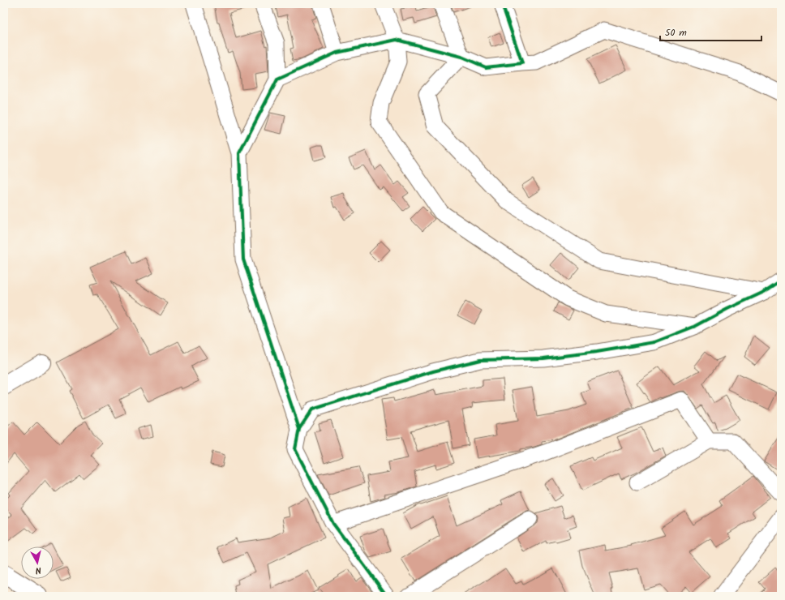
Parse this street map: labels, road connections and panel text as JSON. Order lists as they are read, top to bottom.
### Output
{
  "scale_bar": "50 m",
  "north": "bottom"
}
